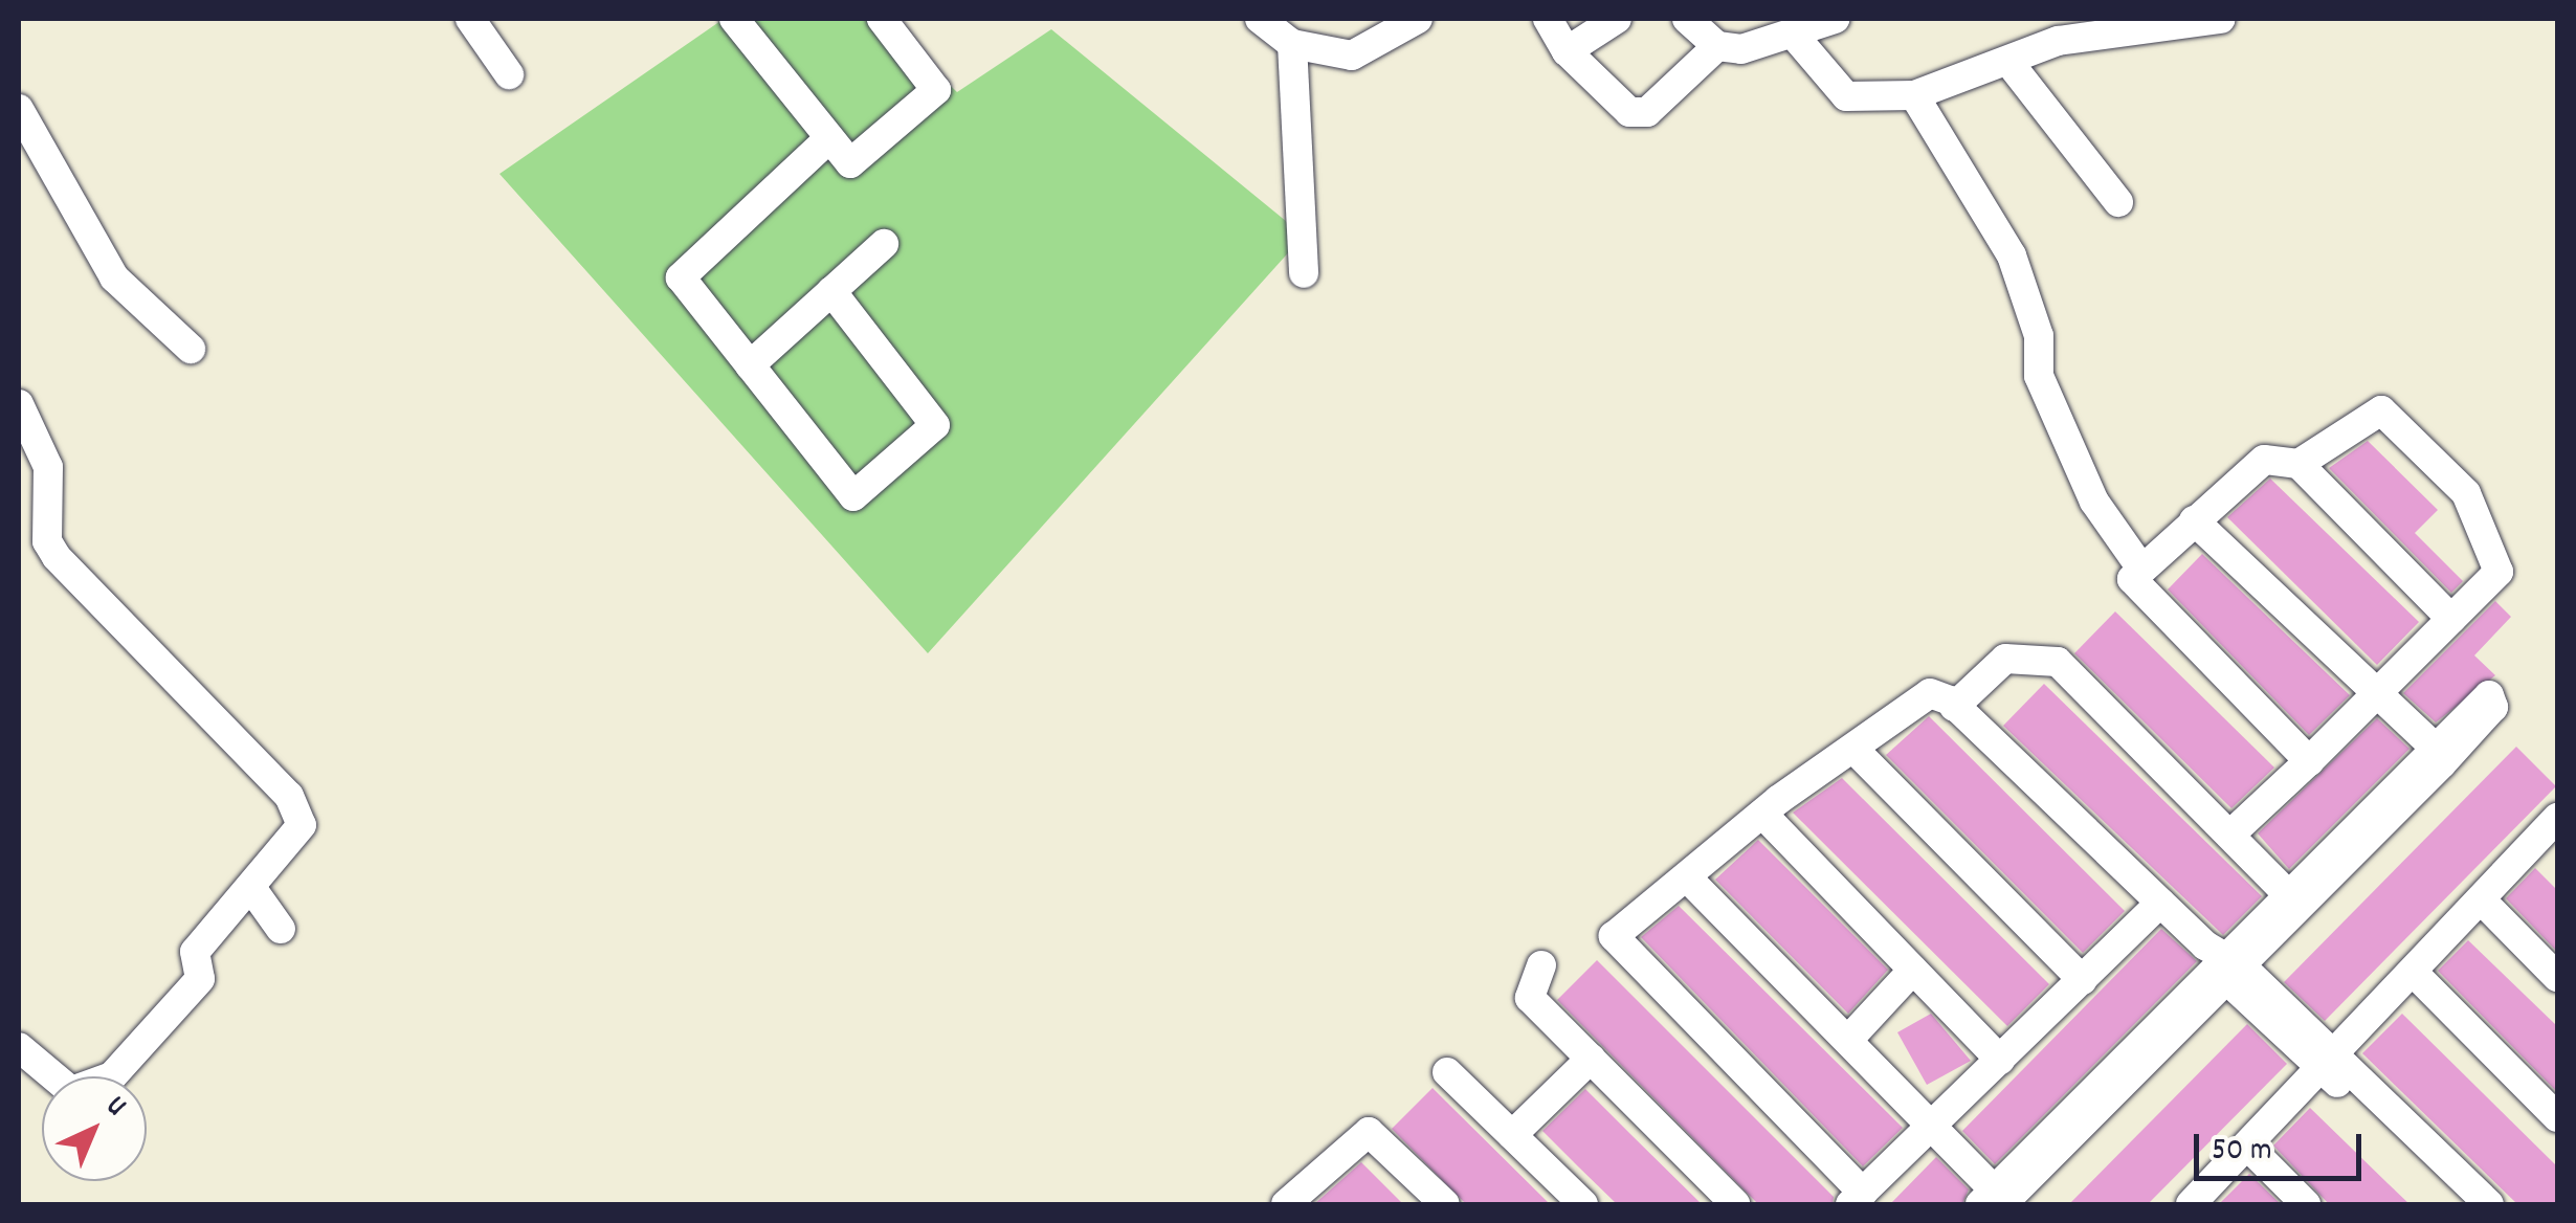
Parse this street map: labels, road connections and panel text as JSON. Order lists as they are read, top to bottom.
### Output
{
  "scale_bar": "50 m",
  "north": "top right"
}
